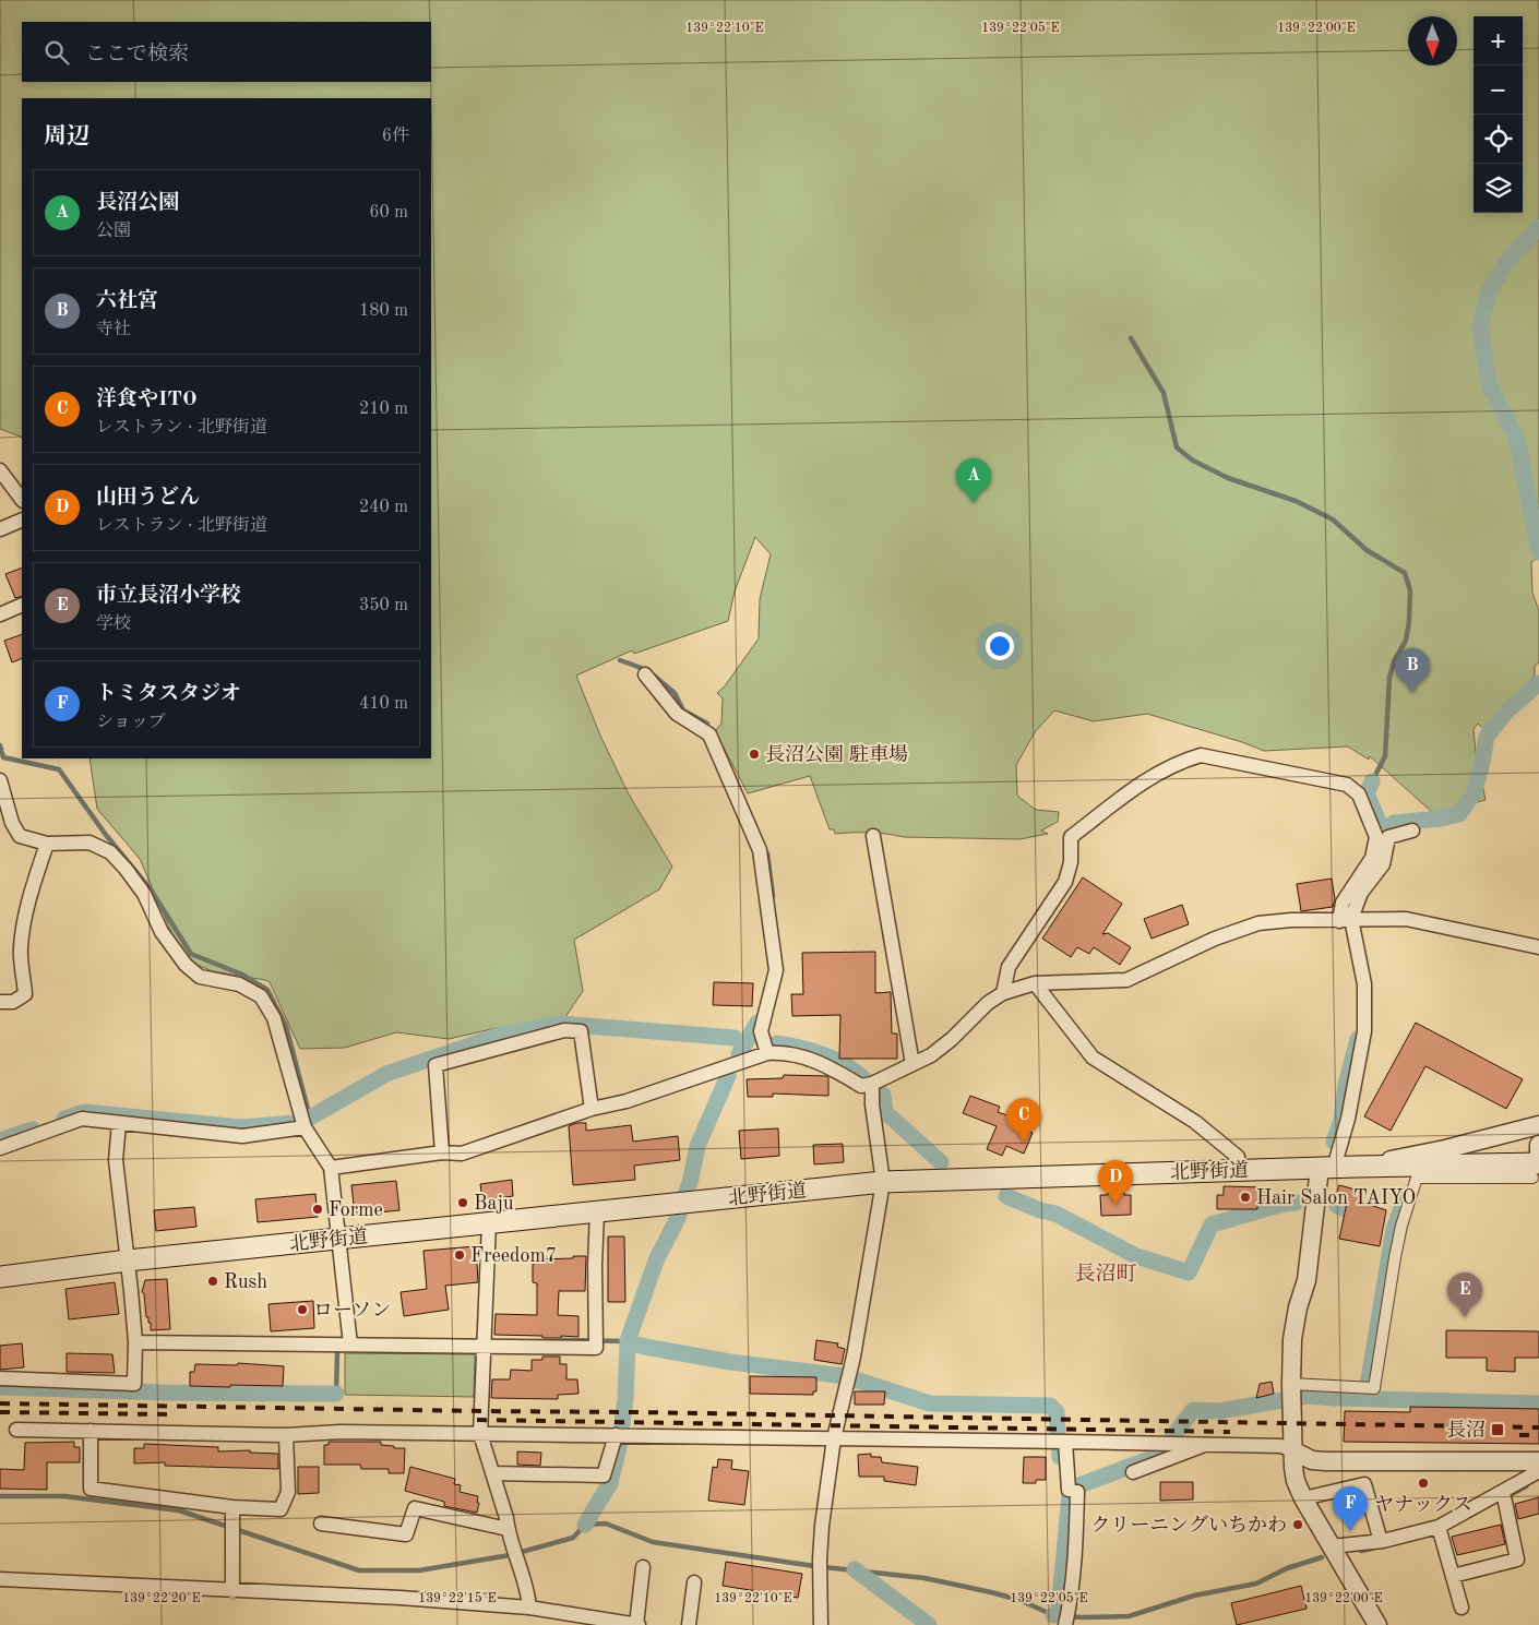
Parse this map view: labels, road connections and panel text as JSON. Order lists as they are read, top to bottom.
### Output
{
  "streets": {
    "main road": ["北野街道"]
  },
  "districts": ["長沼町"],
  "places": {
    "other": [
      "長沼公園 駐車場",
      "Hair Salon TAIYO",
      "Baju",
      "Forme",
      "Freedom7",
      "Rush",
      "ローソン",
      "ヤナックス",
      "クリーニングいちかわ"
    ],
    "transit": ["長沼"]
  },
  "north": "bottom",
  "page": {
    "map_buttons": ["+", "−"],
    "search": "ここで検索",
    "heading": ["周辺", "6件"],
    "list": [
      {
        "mark": "A",
        "name": "長沼公園",
        "note": "公園",
        "value": "60 m"
      },
      {
        "mark": "B",
        "name": "六社宮",
        "note": "寺社",
        "value": "180 m"
      },
      {
        "mark": "C",
        "name": "洋食やITO",
        "note": "レストラン · 北野街道",
        "value": "210 m"
      },
      {
        "mark": "D",
        "name": "山田うどん",
        "note": "レストラン · 北野街道",
        "value": "240 m"
      },
      {
        "mark": "E",
        "name": "市立長沼小学校",
        "note": "学校",
        "value": "350 m"
      },
      {
        "mark": "F",
        "name": "トミタスタジオ",
        "note": "ショップ",
        "value": "410 m"
      }
    ],
    "pins": [
      "A",
      "B",
      "C",
      "D",
      "E",
      "F"
    ]
  },
  "coordinates": [
    "139°22'10\"E",
    "139°22'05\"E",
    "139°22'00\"E",
    "139°22'20\"E",
    "139°22'15\"E"
  ]
}
